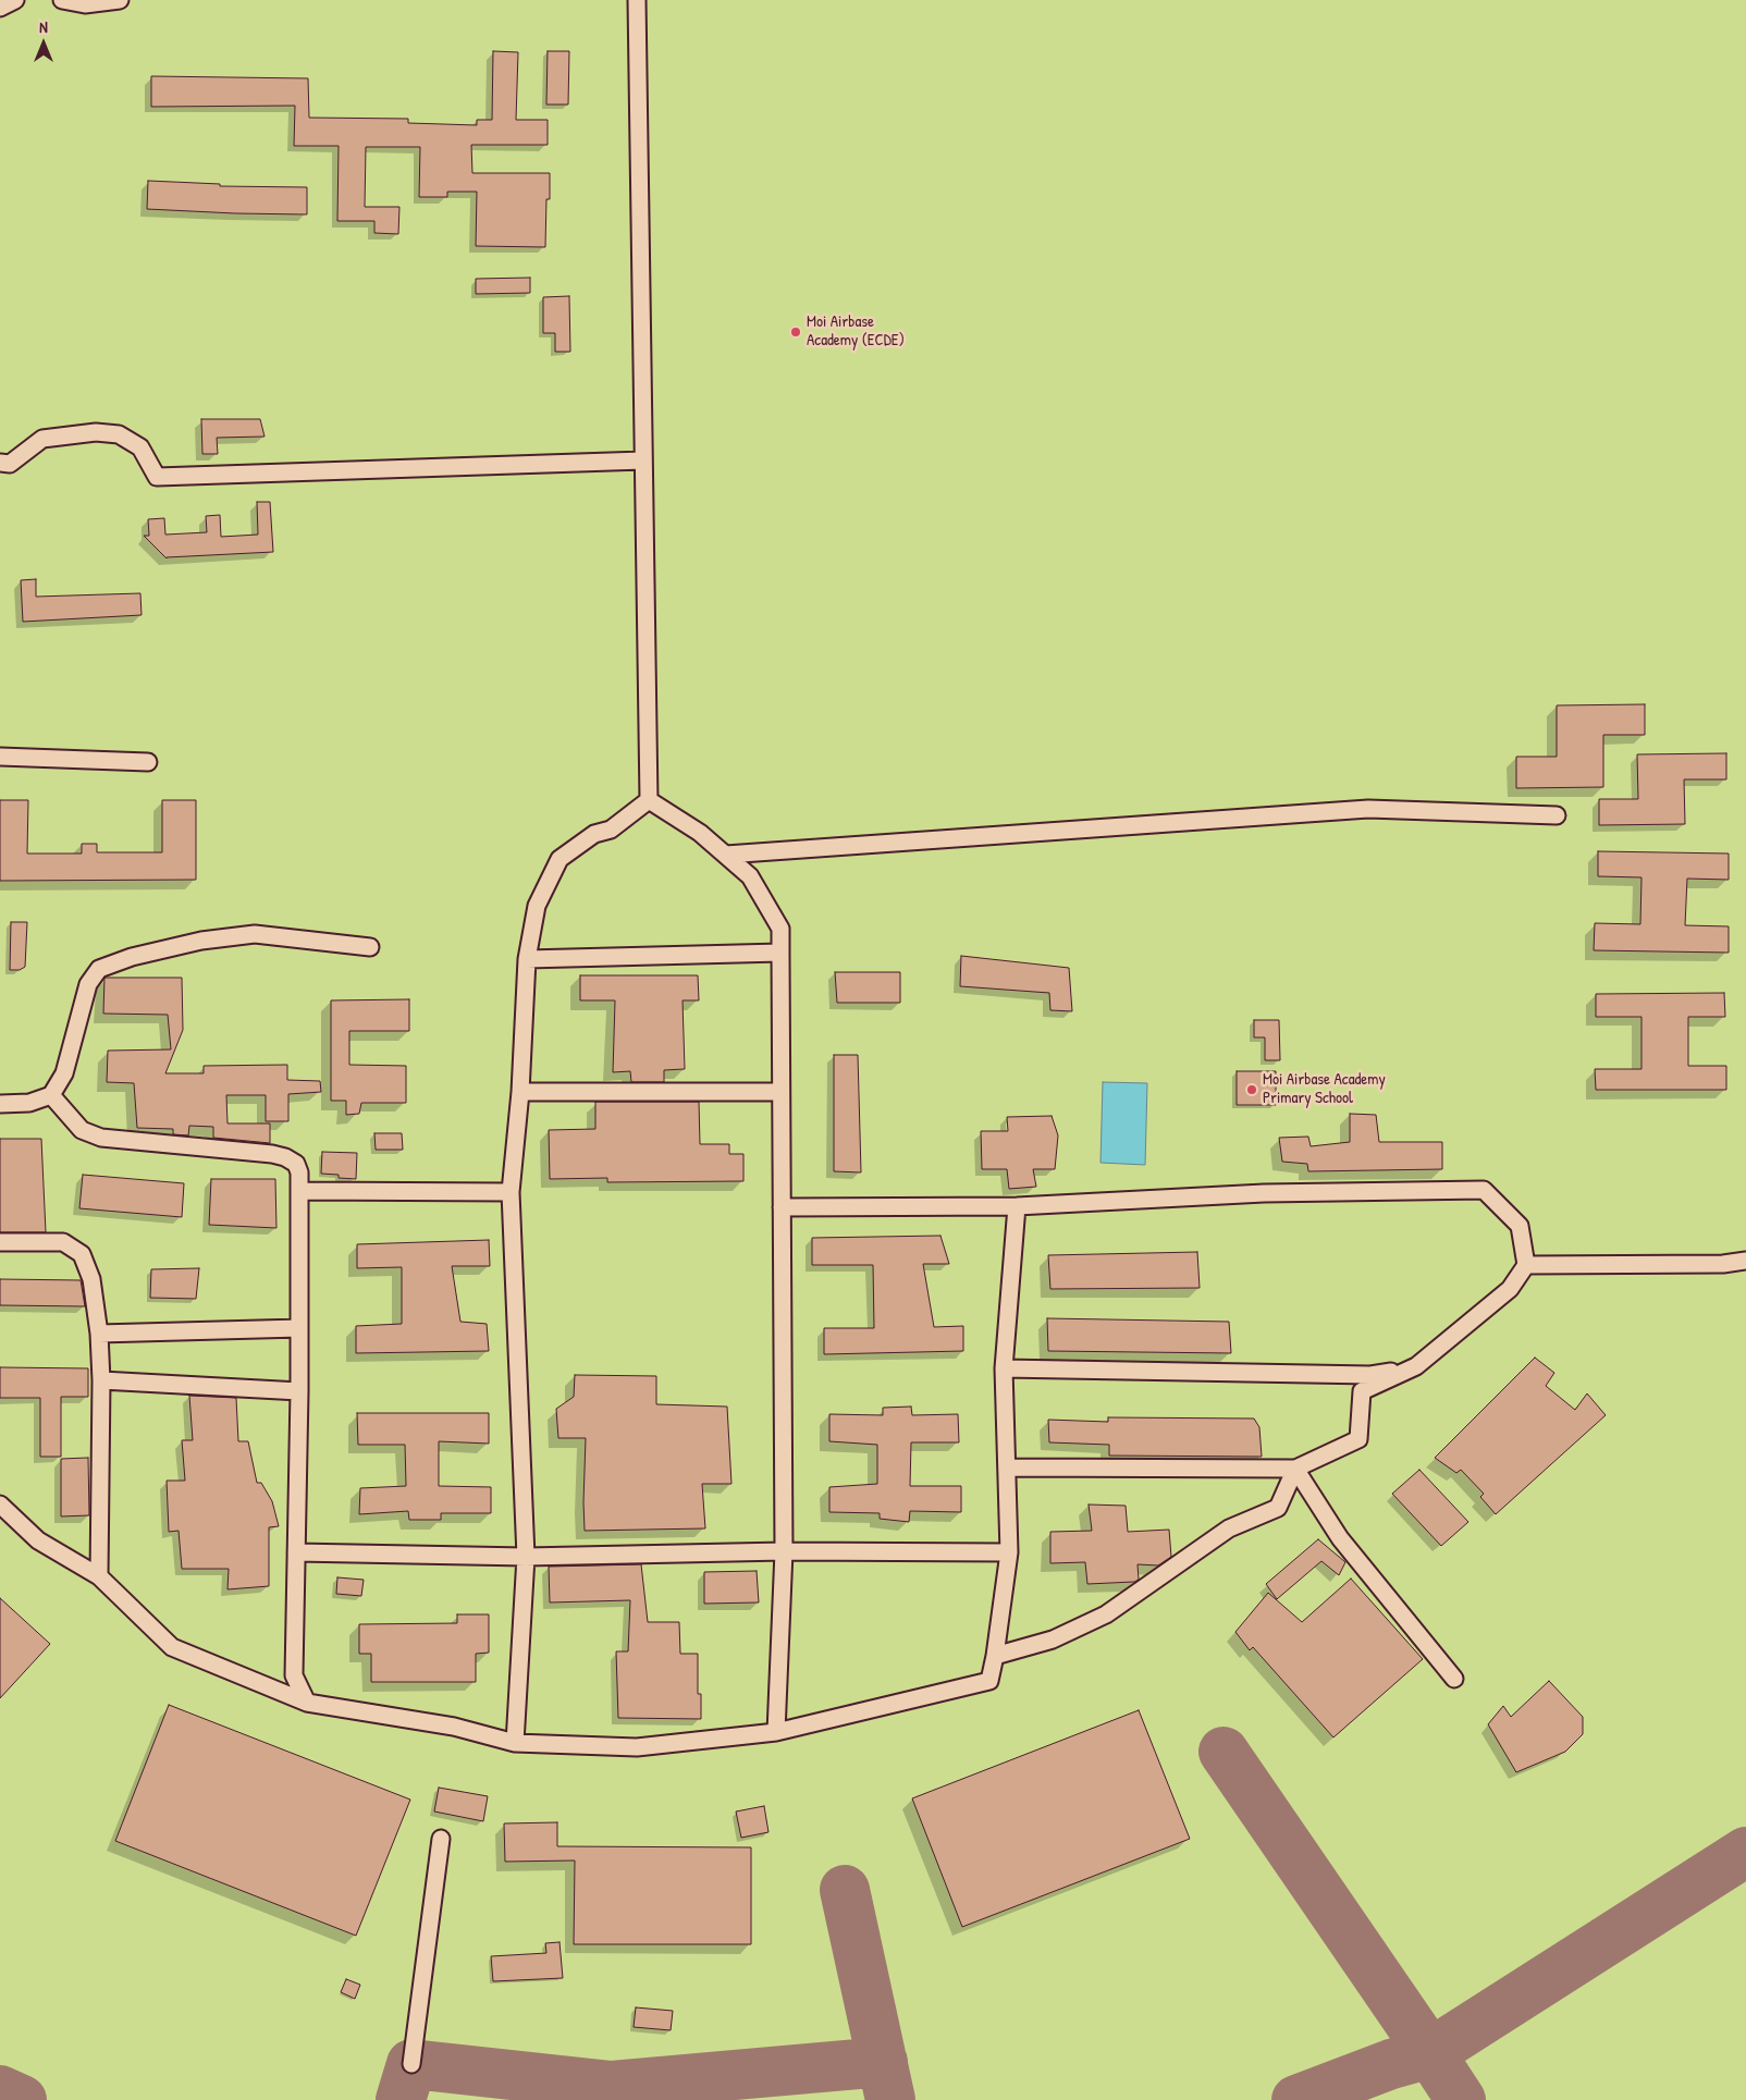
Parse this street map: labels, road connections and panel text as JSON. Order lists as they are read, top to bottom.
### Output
{
  "places": ["Moi Airbase Academy (ECDE)", "Moi Airbase Academy Primary School"],
  "north": "top"
}
